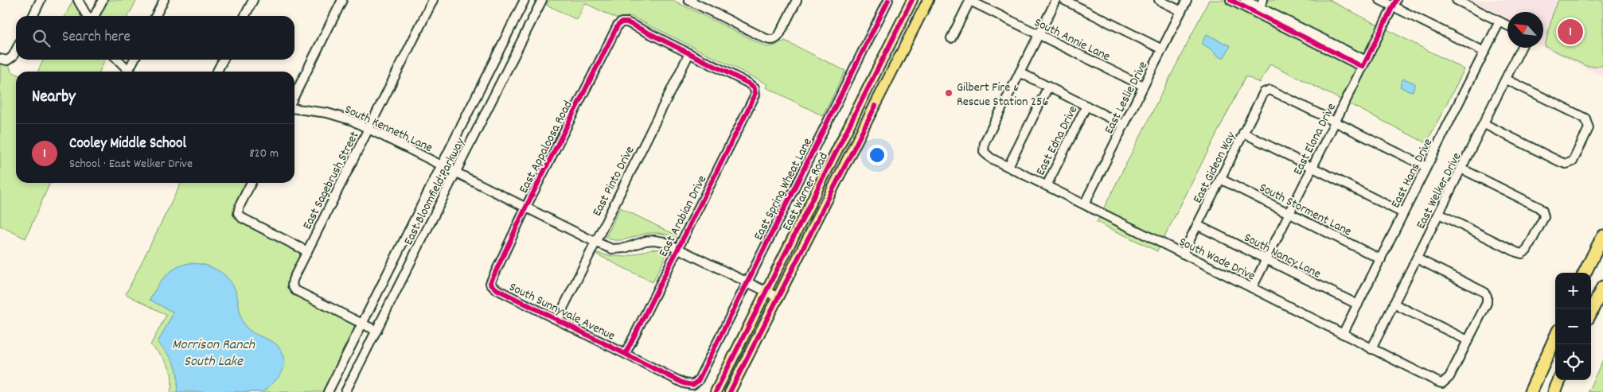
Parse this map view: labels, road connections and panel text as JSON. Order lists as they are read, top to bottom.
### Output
{
  "streets": {
    "main road": ["East Warner Road"],
    "street": [
      "South Annie Lane",
      "East Leslie Drive",
      "South Kenneth Lane",
      "East Elona Drive",
      "East Edna Drive",
      "East Appaloosa Road",
      "East Gideon Way",
      "East Hans Drive",
      "East Sagebrush Street",
      "East Pinto Drive",
      "East Spring Wheat Lane",
      "East Welker Drive",
      "East Bloomfield Parkway",
      "South Storment Lane",
      "East Arabian Drive",
      "South Nancy Lane",
      "South Wade Drive",
      "South Sunnyvale Avenue"
    ]
  },
  "crossings": [
    ["South Annie Lane", "East Leslie Drive"],
    ["East Leslie Drive", "South Wade Drive"],
    ["South Kenneth Lane", "East Appaloosa Road"],
    ["South Kenneth Lane", "East Sagebrush Street"],
    ["South Kenneth Lane", "East Pinto Drive"],
    ["South Kenneth Lane", "East Spring Wheat Lane"],
    ["South Kenneth Lane", "East Bloomfield Parkway"],
    ["South Kenneth Lane", "East Warner Road"],
    ["South Kenneth Lane", "East Arabian Drive"],
    ["East Elona Drive", "East Gideon Way"],
    ["East Elona Drive", "South Storment Lane"],
    ["East Elona Drive", "South Nancy Lane"],
    ["East Elona Drive", "South Wade Drive"],
    ["East Edna Drive", "South Wade Drive"],
    ["East Appaloosa Road", "East Pinto Drive"],
    ["East Appaloosa Road", "East Arabian Drive"],
    ["East Appaloosa Road", "South Sunnyvale Avenue"],
    ["East Gideon Way", "South Storment Lane"],
    ["East Gideon Way", "South Nancy Lane"],
    ["East Gideon Way", "South Wade Drive"],
    ["East Hans Drive", "South Storment Lane"],
    ["East Hans Drive", "South Nancy Lane"],
    ["East Hans Drive", "South Wade Drive"],
    ["East Sagebrush Street", "East Bloomfield Parkway"],
    ["East Pinto Drive", "East Arabian Drive"],
    ["East Pinto Drive", "South Sunnyvale Avenue"],
    ["East Spring Wheat Lane", "South Sunnyvale Avenue"],
    ["East Welker Drive", "South Wade Drive"],
    ["East Arabian Drive", "South Sunnyvale Avenue"]
  ],
  "water": ["Morrison Ranch South Lake"],
  "places": ["Gilbert Fire & Rescue Station 256"],
  "north": "top left",
  "page": {
    "search": "Search here",
    "pins": "1",
    "heading": "Nearby",
    "list": [
      {
        "mark": "1",
        "name": "Cooley Middle School",
        "note": "School · East Welker Drive",
        "value": "820 m"
      }
    ],
    "map_buttons": ["+", "−"]
  }
}
